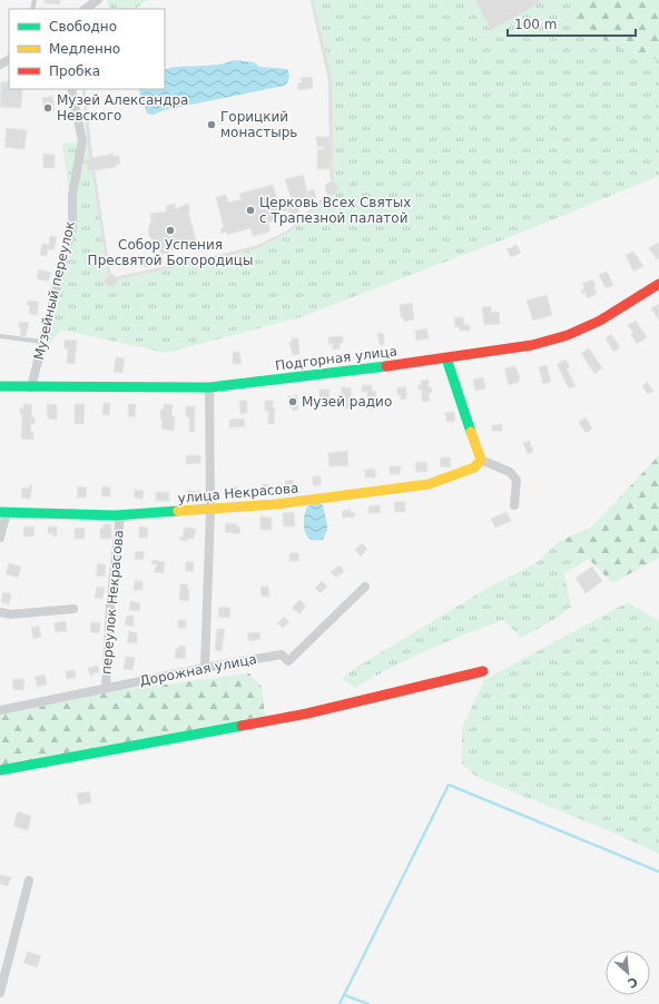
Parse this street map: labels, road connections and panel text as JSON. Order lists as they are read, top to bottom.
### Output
{
  "streets": {
    "street": [
      "Музейный переулок",
      "Подгорная улица",
      "улица Некрасова",
      "переулок Некрасова",
      "Дорожная улица"
    ]
  },
  "crossings": [
    ["Музейный переулок", "Подгорная улица"],
    ["улица Некрасова", "переулок Некрасова"],
    ["переулок Некрасова", "Дорожная улица"]
  ],
  "places": [
    "Музей Александра Невского",
    "Горицкий монастырь",
    "Церковь Всех Святых с Трапезной палатой",
    "Собор Успения Пресвятой Богородицы",
    "Музей радио"
  ],
  "legend": ["Свободно", "Медленно", "Пробка"],
  "scale_bar": "100 m",
  "north": "bottom right"
}
